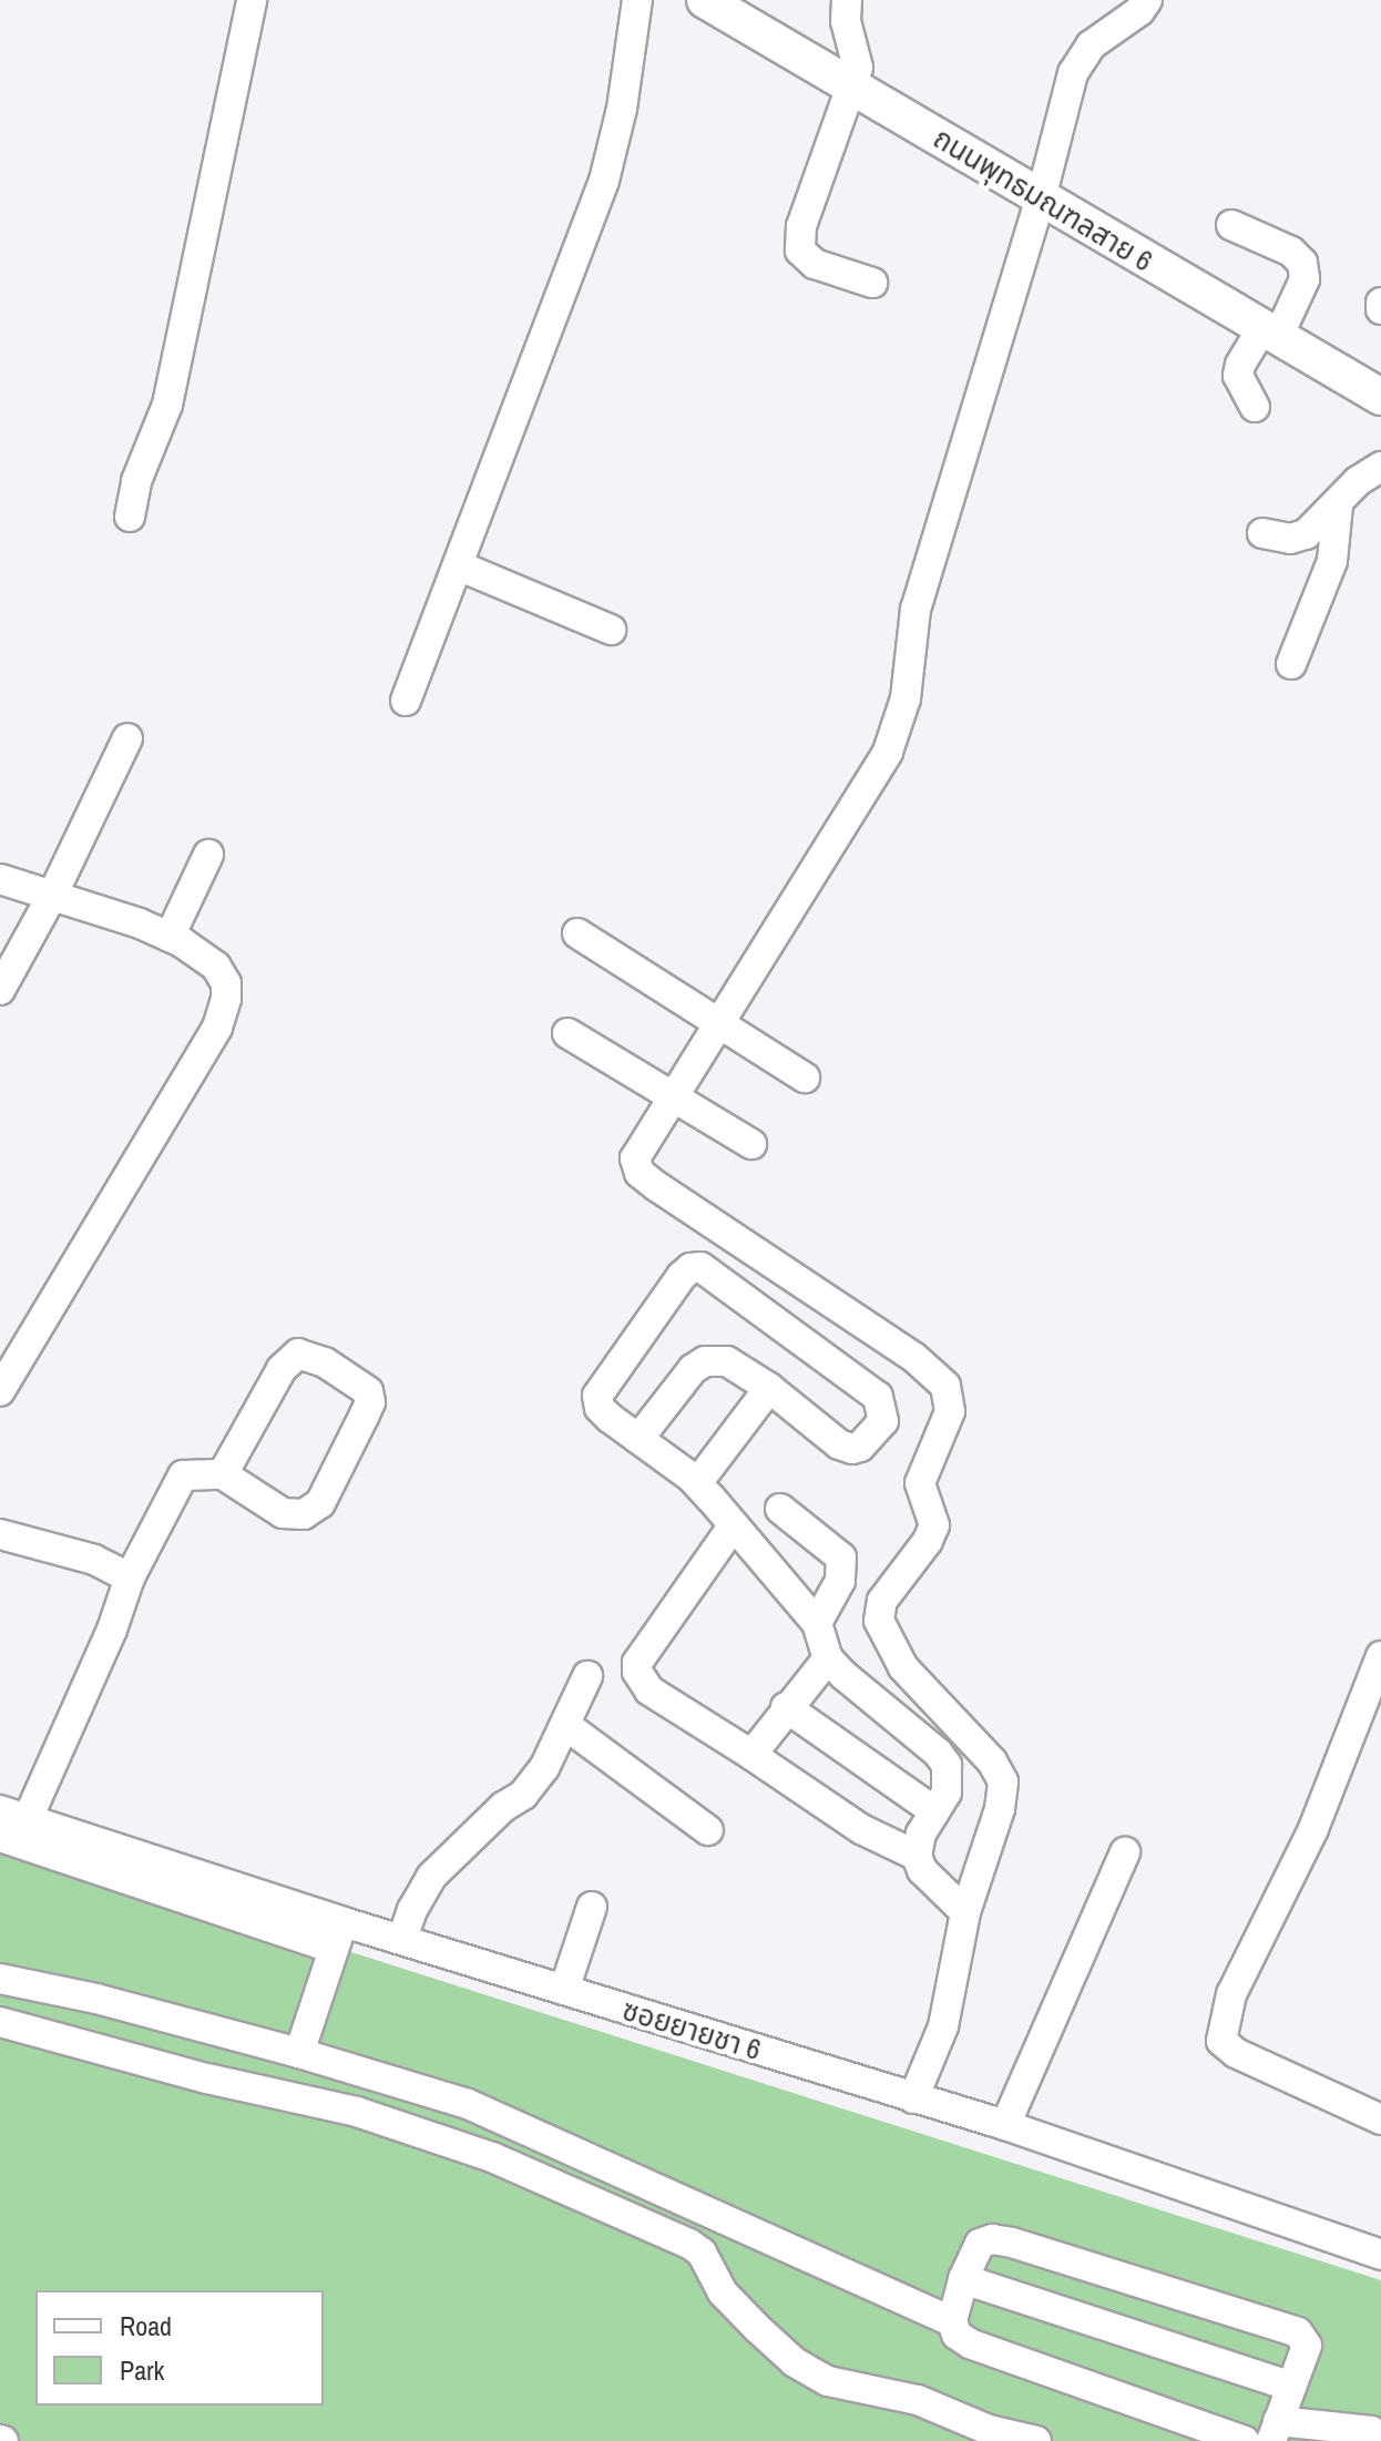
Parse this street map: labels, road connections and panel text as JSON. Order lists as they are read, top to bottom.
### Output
{
  "streets": {
    "main road": ["ถนนพุทธมณฑลสาย 6"],
    "street": ["ซอยยายชา 6"]
  },
  "legend": ["Road", "Park"]
}
